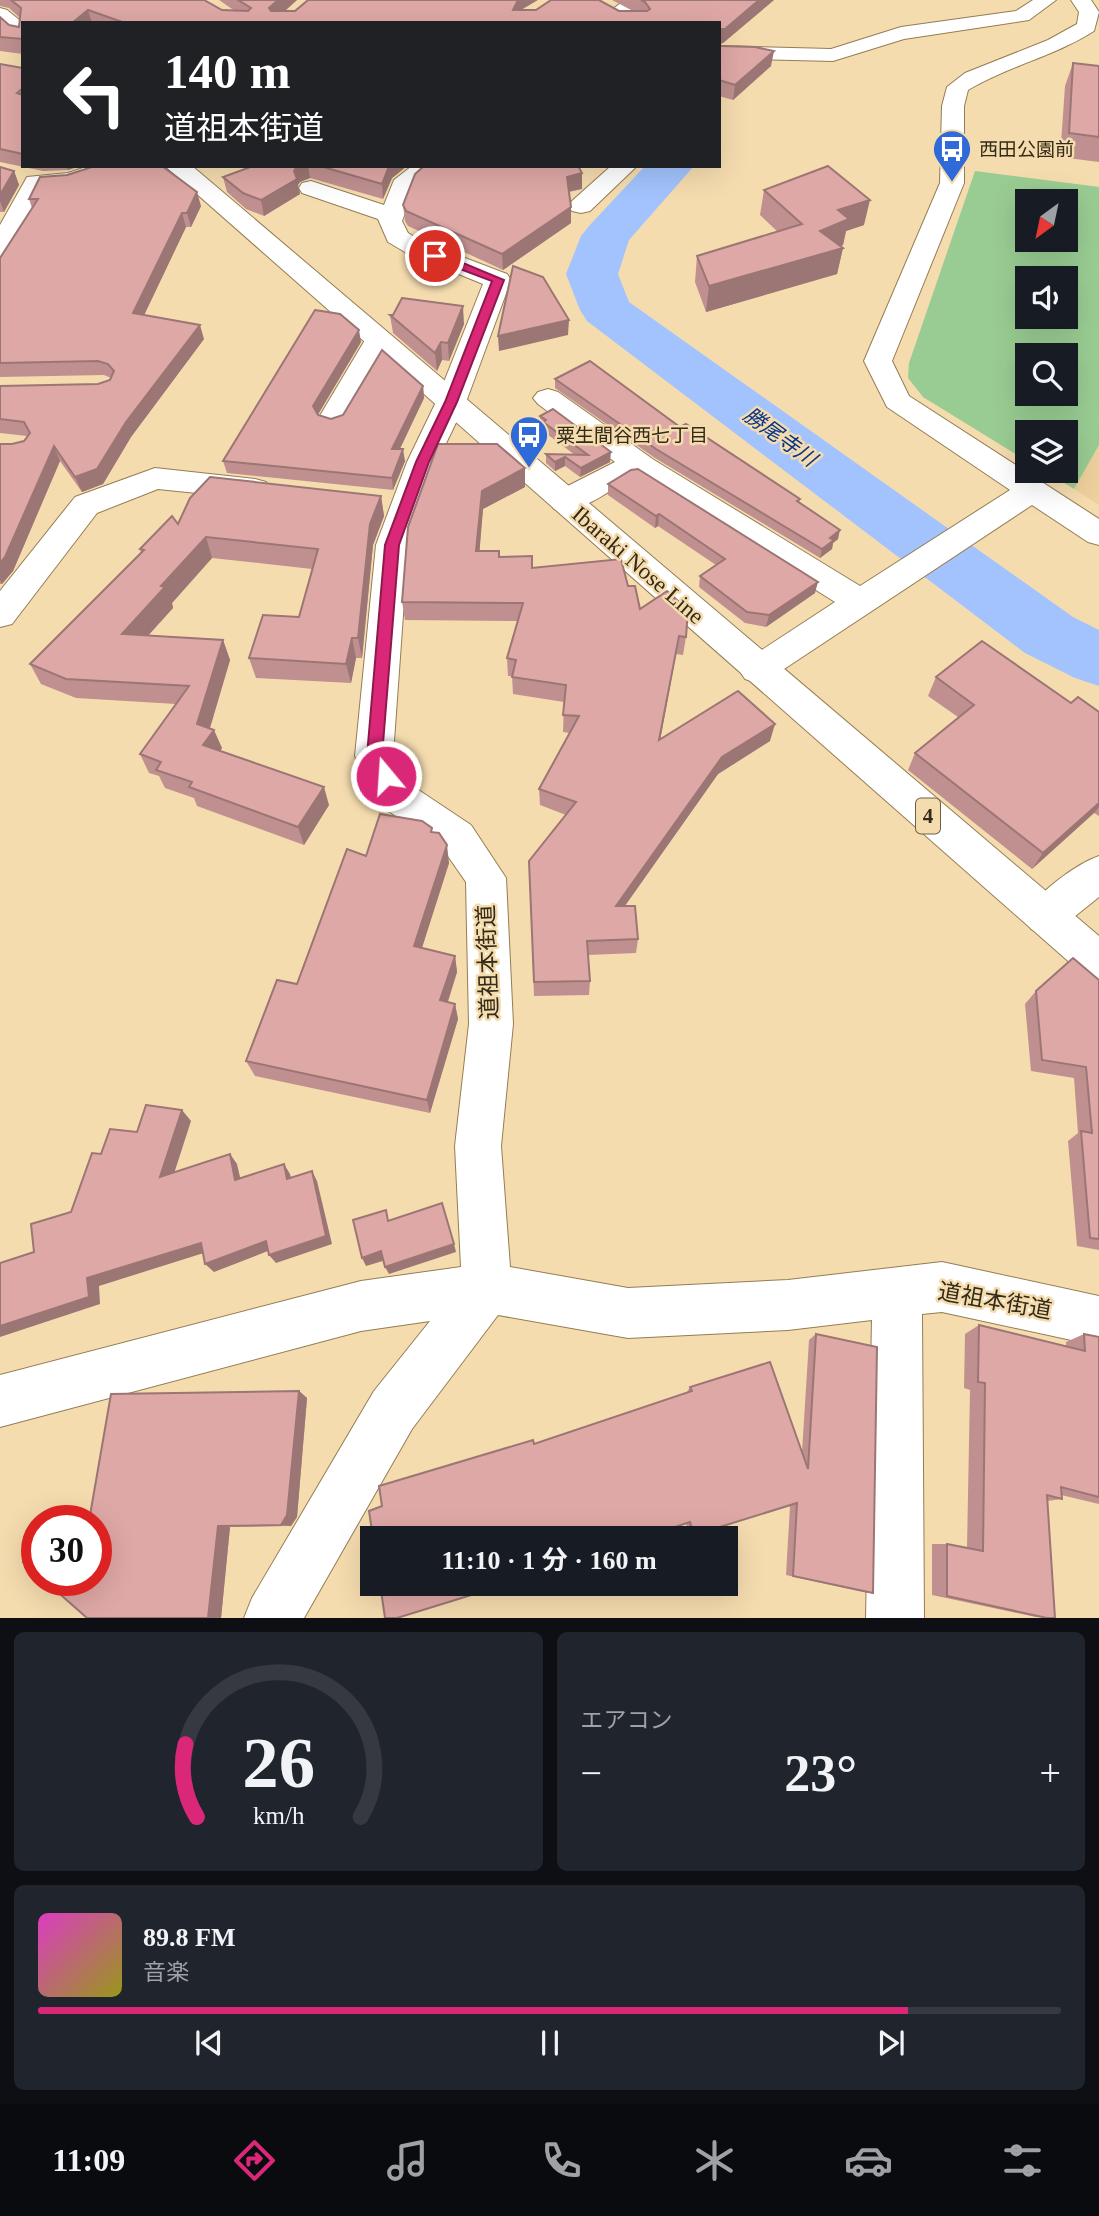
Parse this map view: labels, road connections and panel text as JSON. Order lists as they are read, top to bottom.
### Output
{
  "streets": {
    "street": ["Ibaraki Nose Line", "4", "道祖本街道"]
  },
  "crossings": [
    ["Ibaraki Nose Line", "道祖本街道"]
  ],
  "water": ["勝尾寺川"],
  "places": {
    "bus stop": ["西田公園前", "粟生間谷西七丁目"]
  },
  "north": "bottom left",
  "page": {
    "turn": ["140 m", "道祖本街道"],
    "limit": "30",
    "trip": "11:10 · 1 分 · 160 m",
    "tile": "エアコン",
    "heat": ["−", "23°", "+"],
    "song": ["89.8 FM", "音楽"],
    "tabs": "11:09",
    "gauge": ["26", "km/h"]
  }
}
